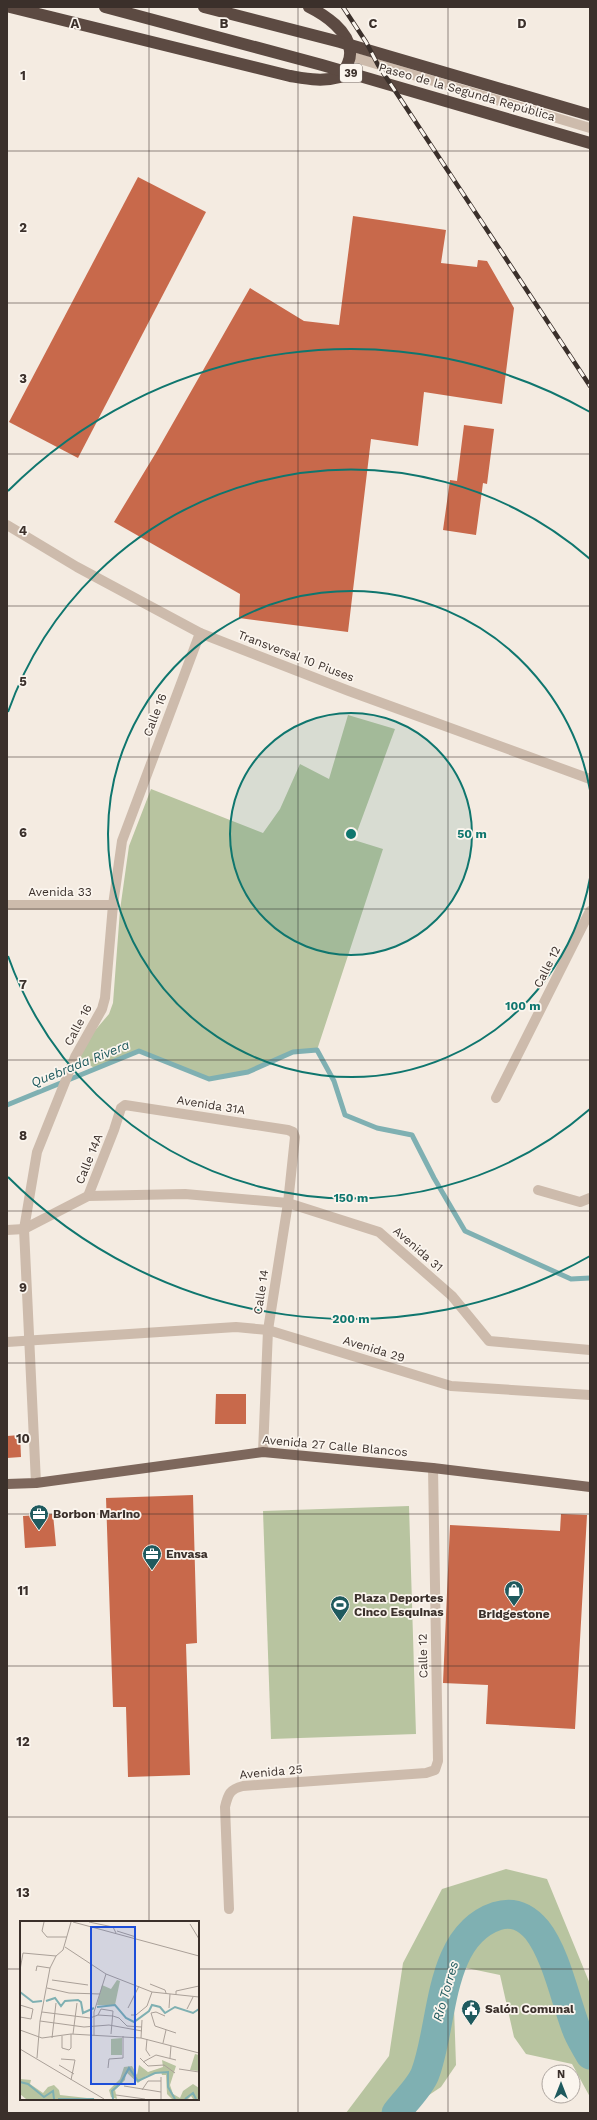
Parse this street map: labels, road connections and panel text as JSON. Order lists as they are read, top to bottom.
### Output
{
  "streets": {
    "highway": ["39", "Paseo de la Segunda República"],
    "main road": ["Avenida 27 Calle Blancos"],
    "street": [
      "Transversal 10 Piuses",
      "Calle 16",
      "Avenida 33",
      "Calle 12",
      "Avenida 31A",
      "Calle 14A",
      "Avenida 31",
      "Calle 14",
      "Avenida 29",
      "Avenida 25"
    ]
  },
  "crossings": [
    ["Transversal 10 Piuses", "Calle 16"],
    ["Calle 16", "Avenida 33"],
    ["Calle 16", "Calle 14A"],
    ["Calle 16", "Avenida 29"],
    ["Calle 16", "Avenida 27 Calle Blancos"],
    ["Calle 12", "Avenida 27 Calle Blancos"],
    ["Calle 12", "Avenida 25"],
    ["Avenida 31A", "Calle 14A"],
    ["Avenida 31A", "Calle 14"],
    ["Calle 14A", "Avenida 31"],
    ["Avenida 31", "Calle 14"],
    ["Calle 14", "Avenida 29"],
    ["Calle 14", "Avenida 27 Calle Blancos"]
  ],
  "water": ["Quebrada Rivera", "Río Torres"],
  "places": {
    "office": ["Borbon Marino", "Envasa"],
    "shop": ["Bridgestone"],
    "sports": ["Plaza Deportes Cinco Esquinas"],
    "public building": ["Salón Comunal"]
  },
  "north": "top",
  "grid": {
    "columns": [
      "A",
      "B",
      "C",
      "D"
    ],
    "rows": [
      "1",
      "2",
      "3",
      "4",
      "5",
      "6",
      "7",
      "8",
      "9",
      "10",
      "11",
      "12",
      "13"
    ]
  },
  "rings": [
    "50 m",
    "100 m",
    "150 m",
    "200 m"
  ]
}
